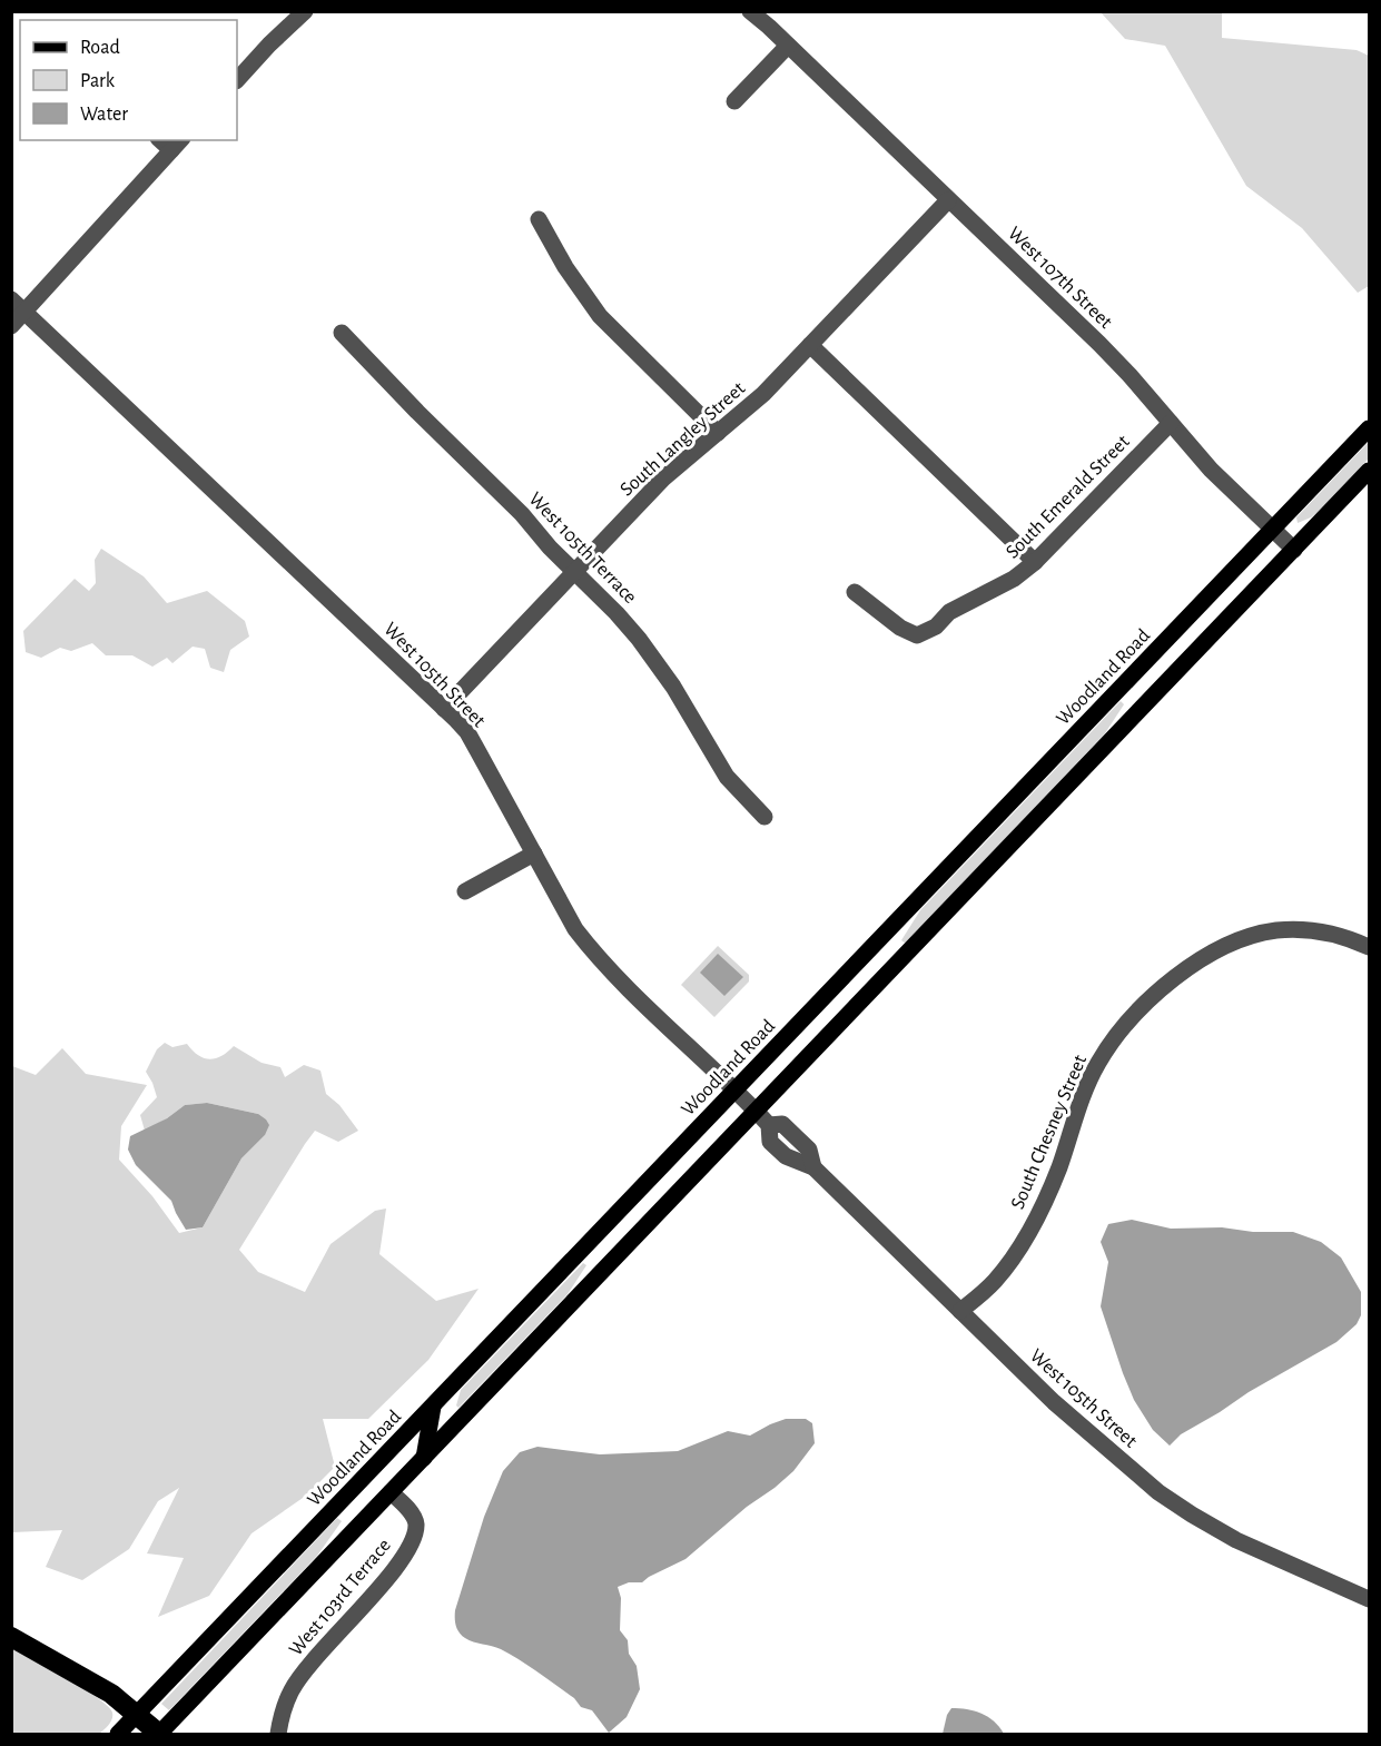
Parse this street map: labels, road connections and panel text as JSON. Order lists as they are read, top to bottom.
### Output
{
  "streets": {
    "main road": ["Woodland Road"],
    "street": [
      "West 107th Street",
      "South Langley Street",
      "South Emerald Street",
      "West 105th Terrace",
      "West 105th Street",
      "South Chesney Street",
      "West 103rd Terrace"
    ]
  },
  "crossings": [
    ["West 107th Street", "South Langley Street"],
    ["West 107th Street", "South Emerald Street"],
    ["West 107th Street", "Woodland Road"],
    ["South Langley Street", "West 105th Terrace"],
    ["South Langley Street", "West 105th Street"],
    ["West 105th Street", "Woodland Road"],
    ["West 105th Street", "South Chesney Street"]
  ],
  "legend": ["Road", "Park", "Water"]
}
